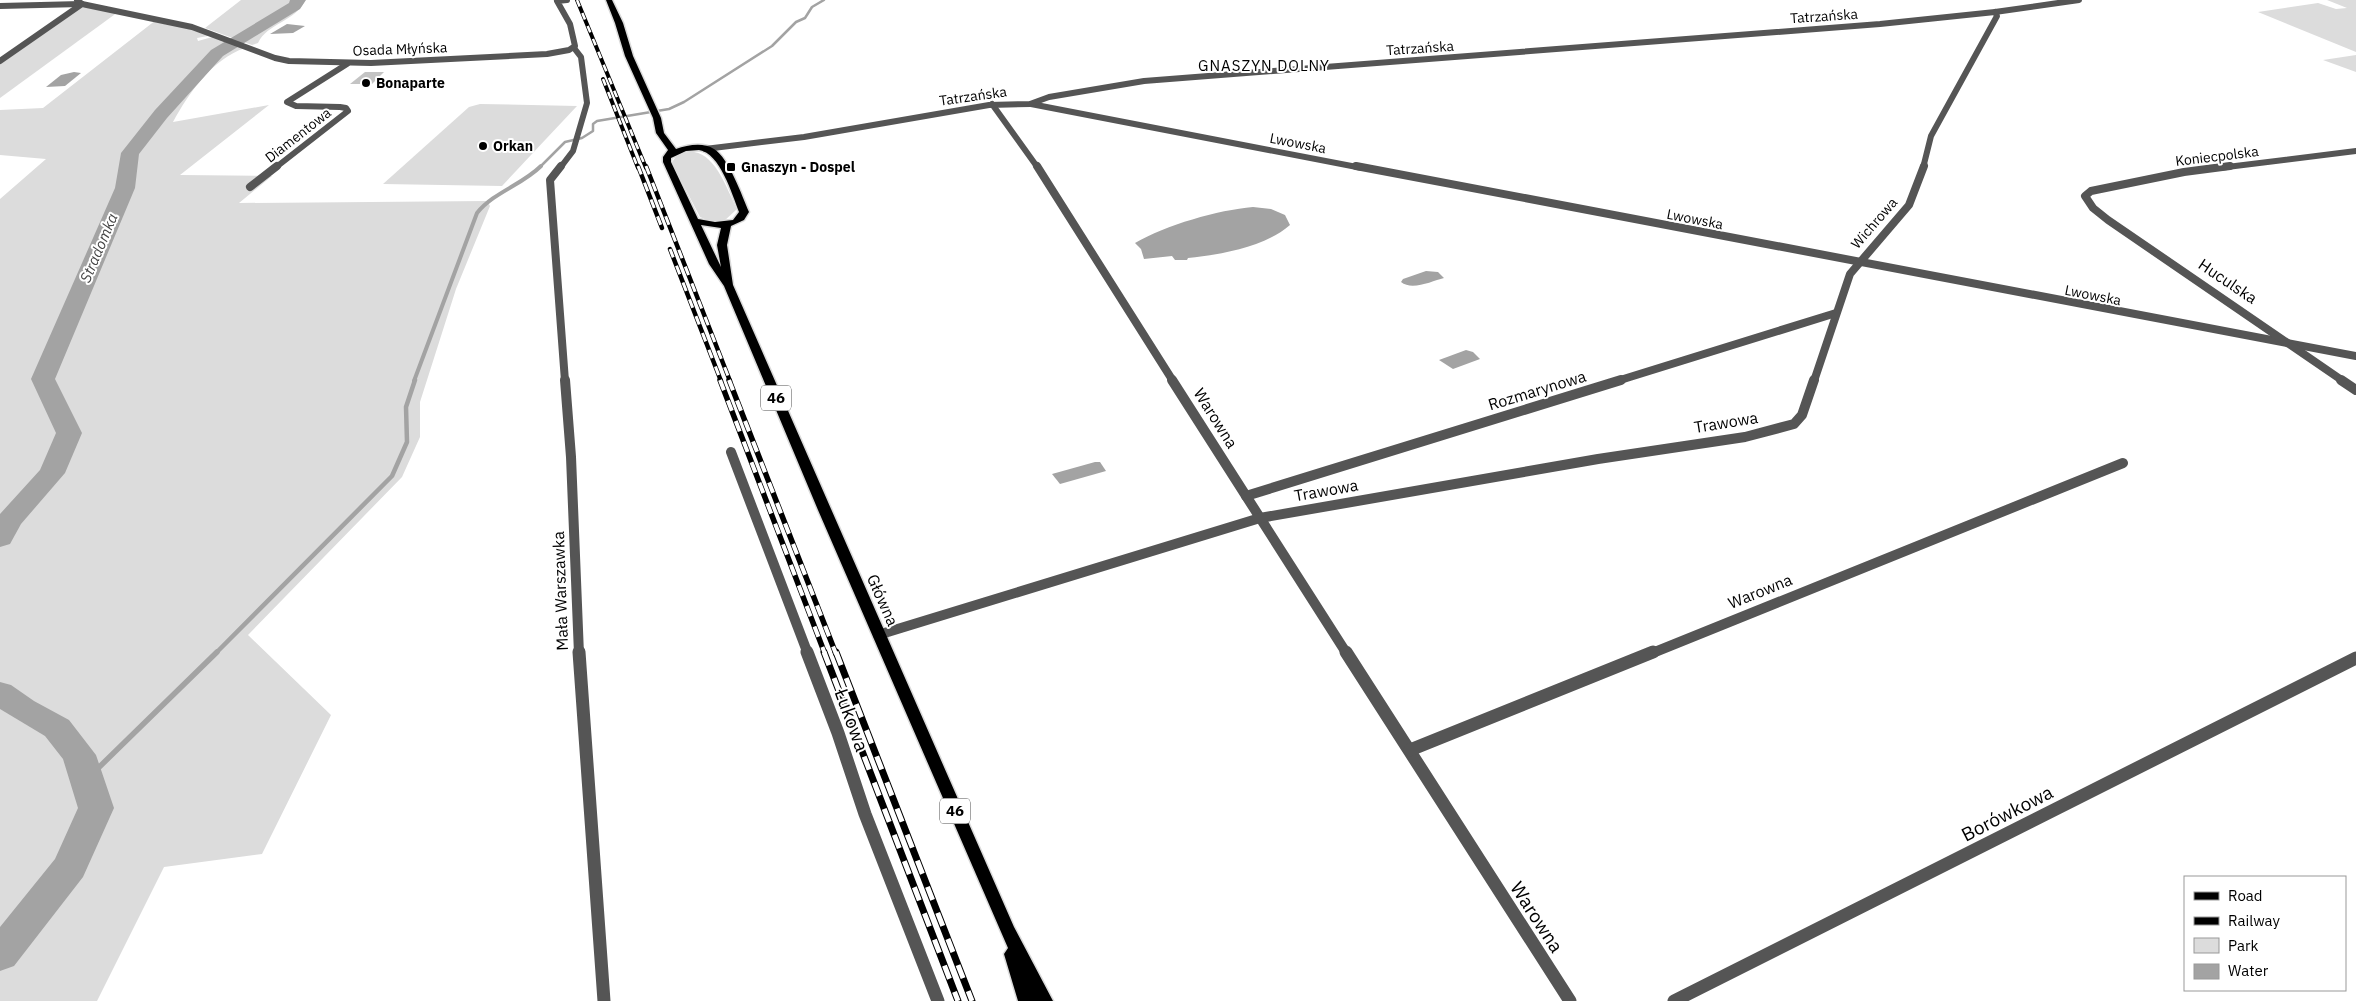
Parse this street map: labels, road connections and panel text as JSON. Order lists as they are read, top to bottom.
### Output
{
  "streets": {
    "main road": ["46", "Główna"],
    "street": [
      "Tatrzańska",
      "Osada Młyńska",
      "Diamentowa",
      "Lwowska",
      "Koniecpolska",
      "Wichrowa",
      "Huculska",
      "Rozmarynowa",
      "Warowna",
      "Trawowa",
      "Mała Warszawka",
      "Łukowa",
      "Borówkowa"
    ]
  },
  "crossings": [
    ["Tatrzańska", "Lwowska"],
    ["Tatrzańska", "Wichrowa"],
    ["Tatrzańska", "46"],
    ["Tatrzańska", "Warowna"],
    ["Osada Młyńska", "Diamentowa"],
    ["Osada Młyńska", "Mała Warszawka"],
    ["Lwowska", "Wichrowa"],
    ["Lwowska", "Huculska"],
    ["Koniecpolska", "Huculska"],
    ["Wichrowa", "Rozmarynowa"],
    ["Wichrowa", "Trawowa"],
    ["Rozmarynowa", "Warowna"],
    ["46", "Główna"],
    ["Warowna", "Trawowa"],
    ["Trawowa", "Główna"]
  ],
  "districts": ["GNASZYN DOLNY"],
  "water": ["Stradomka"],
  "places": {
    "other": ["Bonaparte", "Orkan"],
    "transit": ["Gnaszyn - Dospel"]
  },
  "legend": [
    "Road",
    "Railway",
    "Park",
    "Water"
  ]
}
